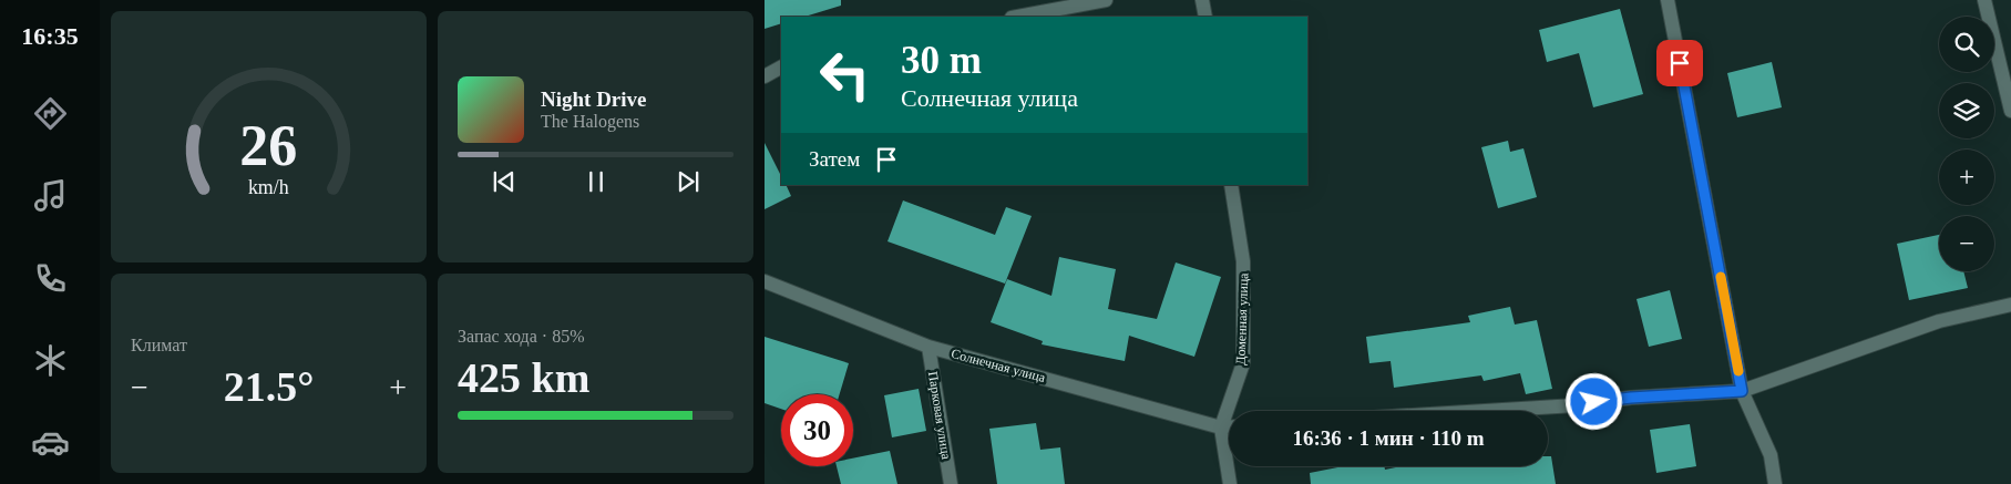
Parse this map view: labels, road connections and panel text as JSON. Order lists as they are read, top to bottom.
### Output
{
  "streets": {
    "street": ["Доменная улица", "Солнечная улица", "Парковая улица"]
  },
  "crossings": [
    ["Доменная улица", "Солнечная улица"],
    ["Солнечная улица", "Парковая улица"]
  ],
  "page": {
    "tabs": "16:35",
    "map_buttons": ["+", "−"],
    "turn": ["30 m", "Солнечная улица"],
    "song": ["Night Drive", "The Halogens"],
    "then": "Затем",
    "tile": [
      "Климат",
      ["Запас хода · 85%", "425 km"]
    ],
    "heat": ["−", "21.5°", "+"],
    "limit": "30",
    "trip": "16:36 · 1 мин · 110 m",
    "gauge": ["26", "km/h"]
  }
}
